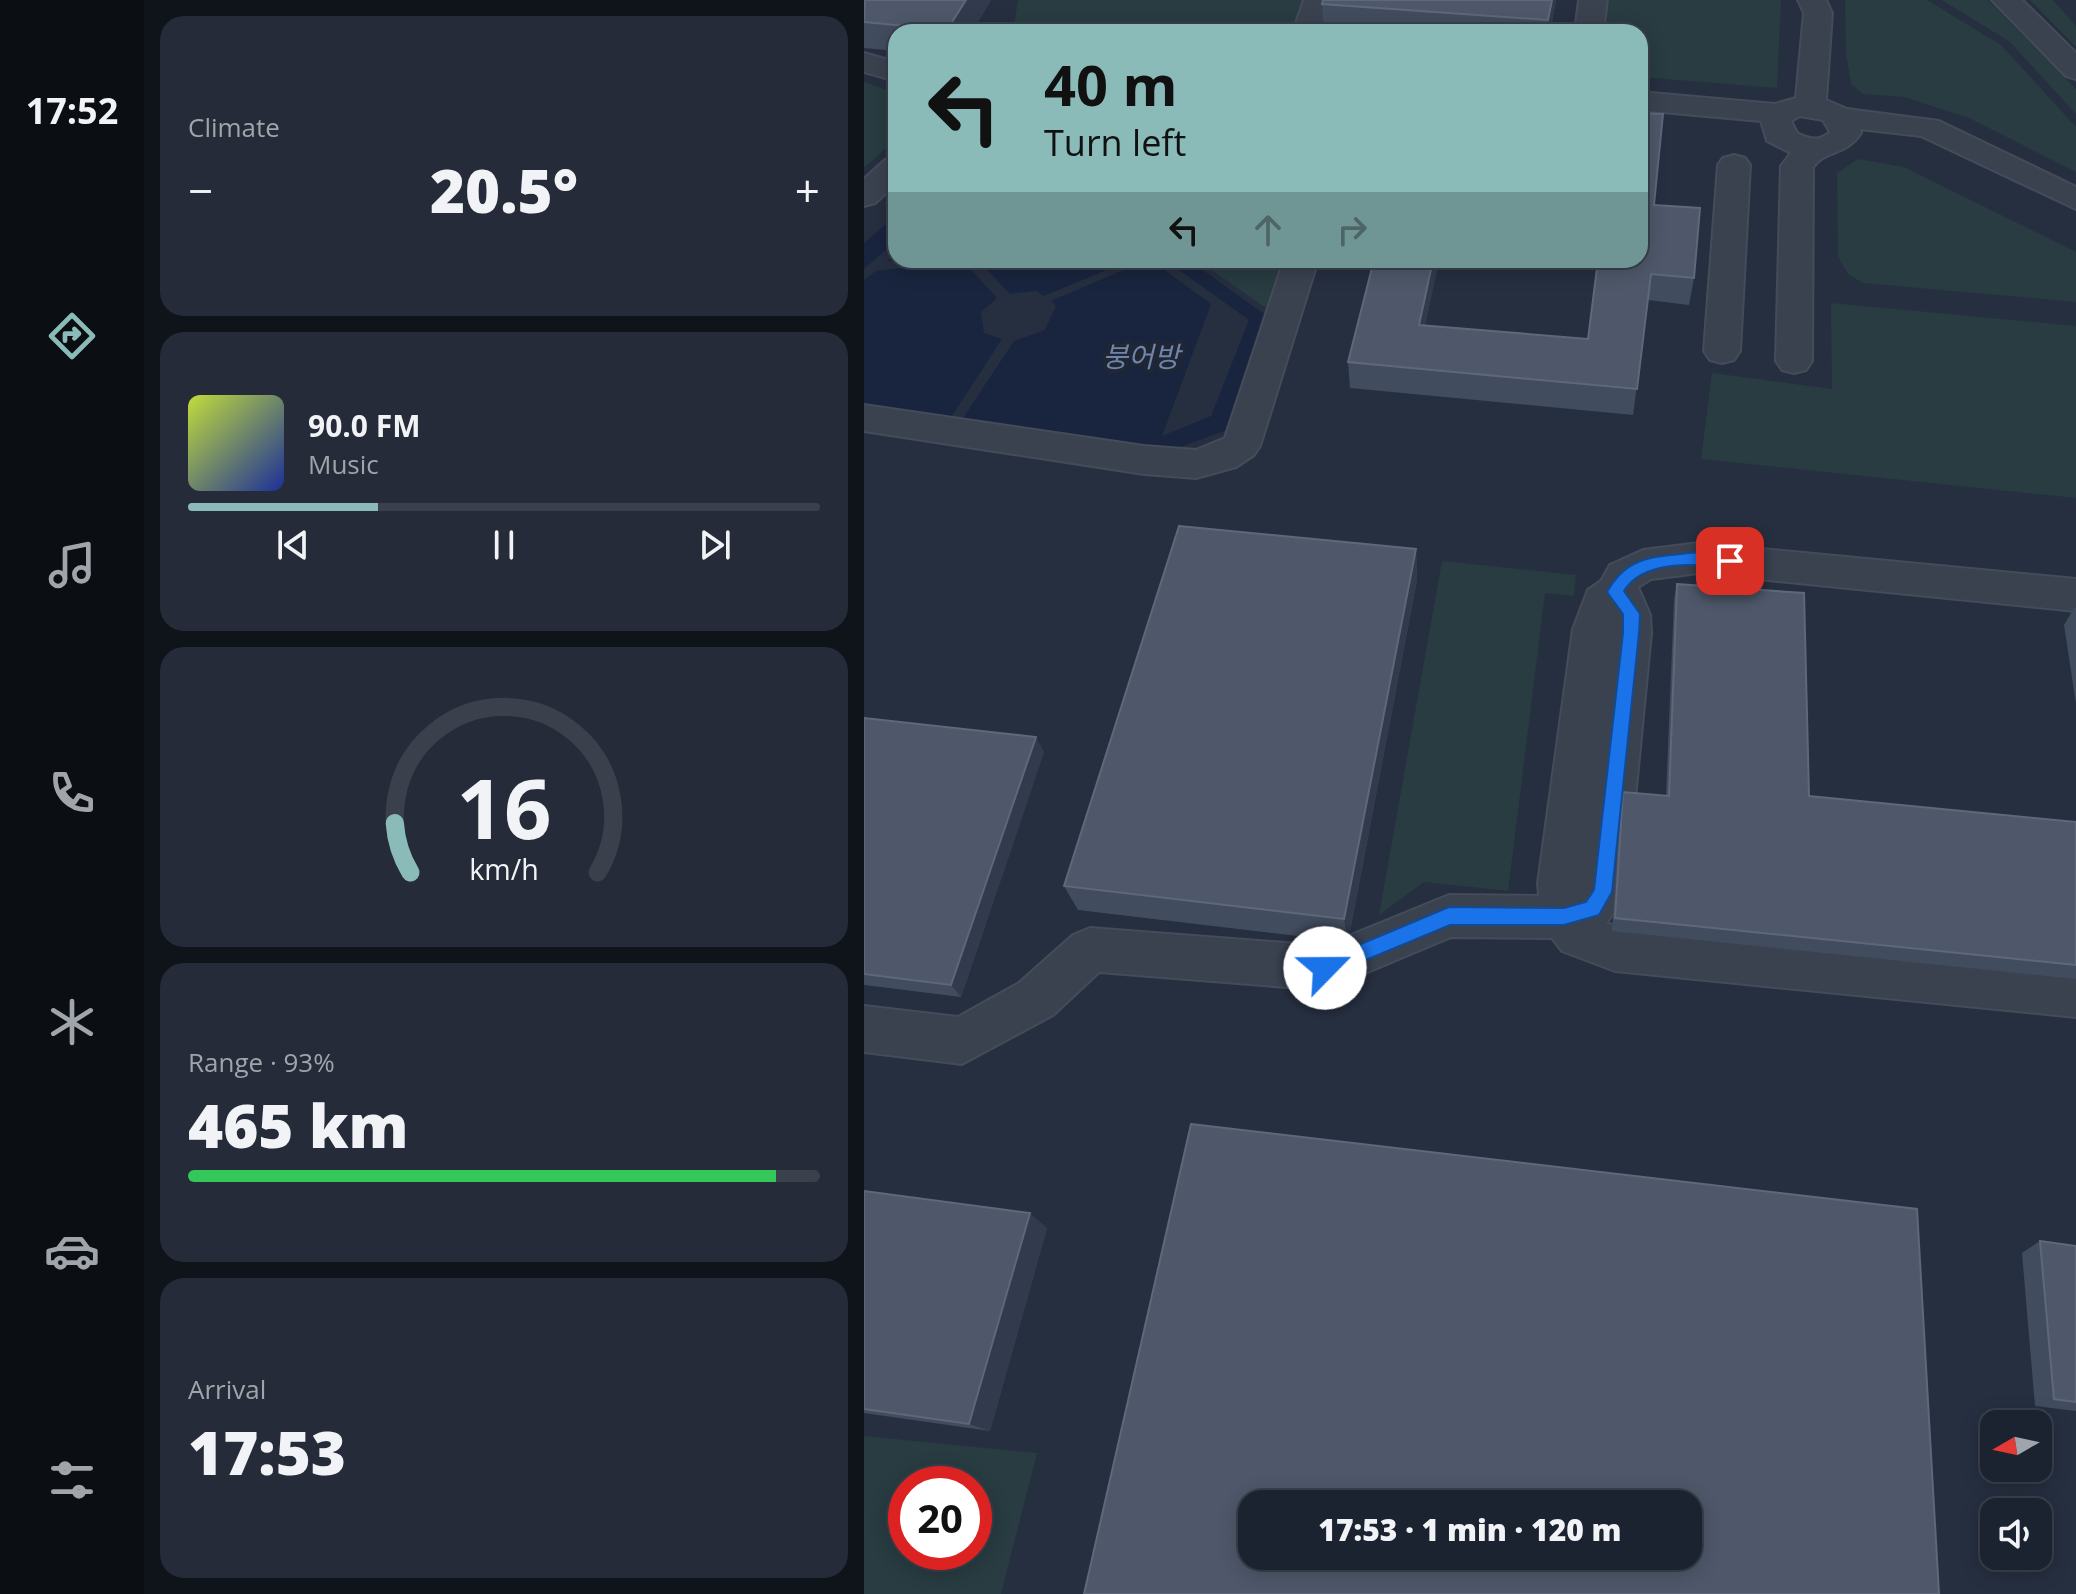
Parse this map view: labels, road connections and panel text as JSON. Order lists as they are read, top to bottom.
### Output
{
  "water": ["붕어방"],
  "north": "left",
  "page": {
    "tabs": "17:52",
    "tile": [
      "Climate",
      ["Range · 93%", "465 km"],
      ["Arrival", "17:53"]
    ],
    "turn": ["40 m", "Turn left"],
    "heat": ["−", "20.5°", "+"],
    "song": ["90.0 FM", "Music"],
    "limit": "20",
    "trip": "17:53 · 1 min · 120 m",
    "gauge": ["16", "km/h"]
  }
}
